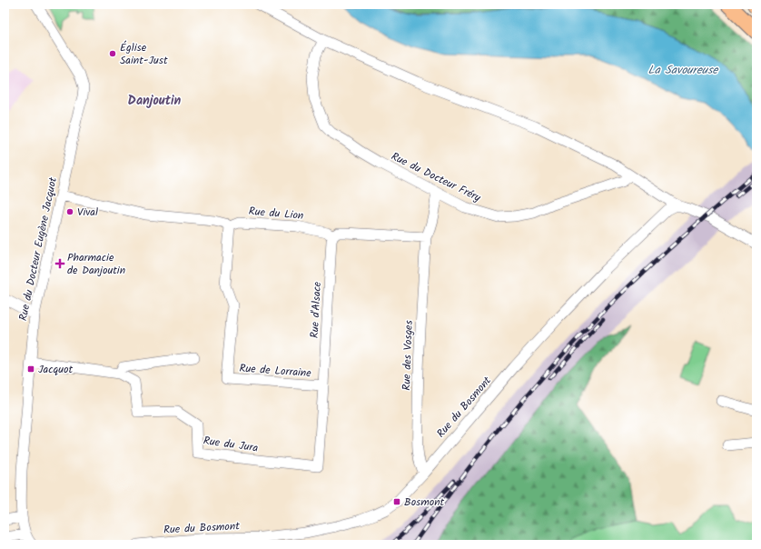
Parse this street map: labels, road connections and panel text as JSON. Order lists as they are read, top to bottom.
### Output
{
  "streets": {
    "street": [
      "Rue du Docteur Fréry",
      "Rue du Lion",
      "Rue du Docteur Eugène Jacquot",
      "Rue d'Alsace",
      "Rue des Vosges",
      "Rue de Lorraine",
      "Rue du Bosmont",
      "Rue du Jura"
    ]
  },
  "crossings": [
    ["Rue du Docteur Fréry", "Rue des Vosges"],
    ["Rue du Lion", "Rue du Docteur Eugène Jacquot"],
    ["Rue du Lion", "Rue d'Alsace"],
    ["Rue du Lion", "Rue de Lorraine"],
    ["Rue du Docteur Eugène Jacquot", "Rue du Jura"],
    ["Rue d'Alsace", "Rue de Lorraine"],
    ["Rue d'Alsace", "Rue du Jura"],
    ["Rue des Vosges", "Rue du Bosmont"],
    ["Rue de Lorraine", "Rue du Jura"]
  ],
  "districts": ["Danjoutin"],
  "water": ["La Savoureuse"],
  "places": {
    "other": ["Église Saint-Just", "Vival"],
    "health": ["Pharmacie de Danjoutin"],
    "transit": ["Jacquot", "Bosmont"]
  }
}
